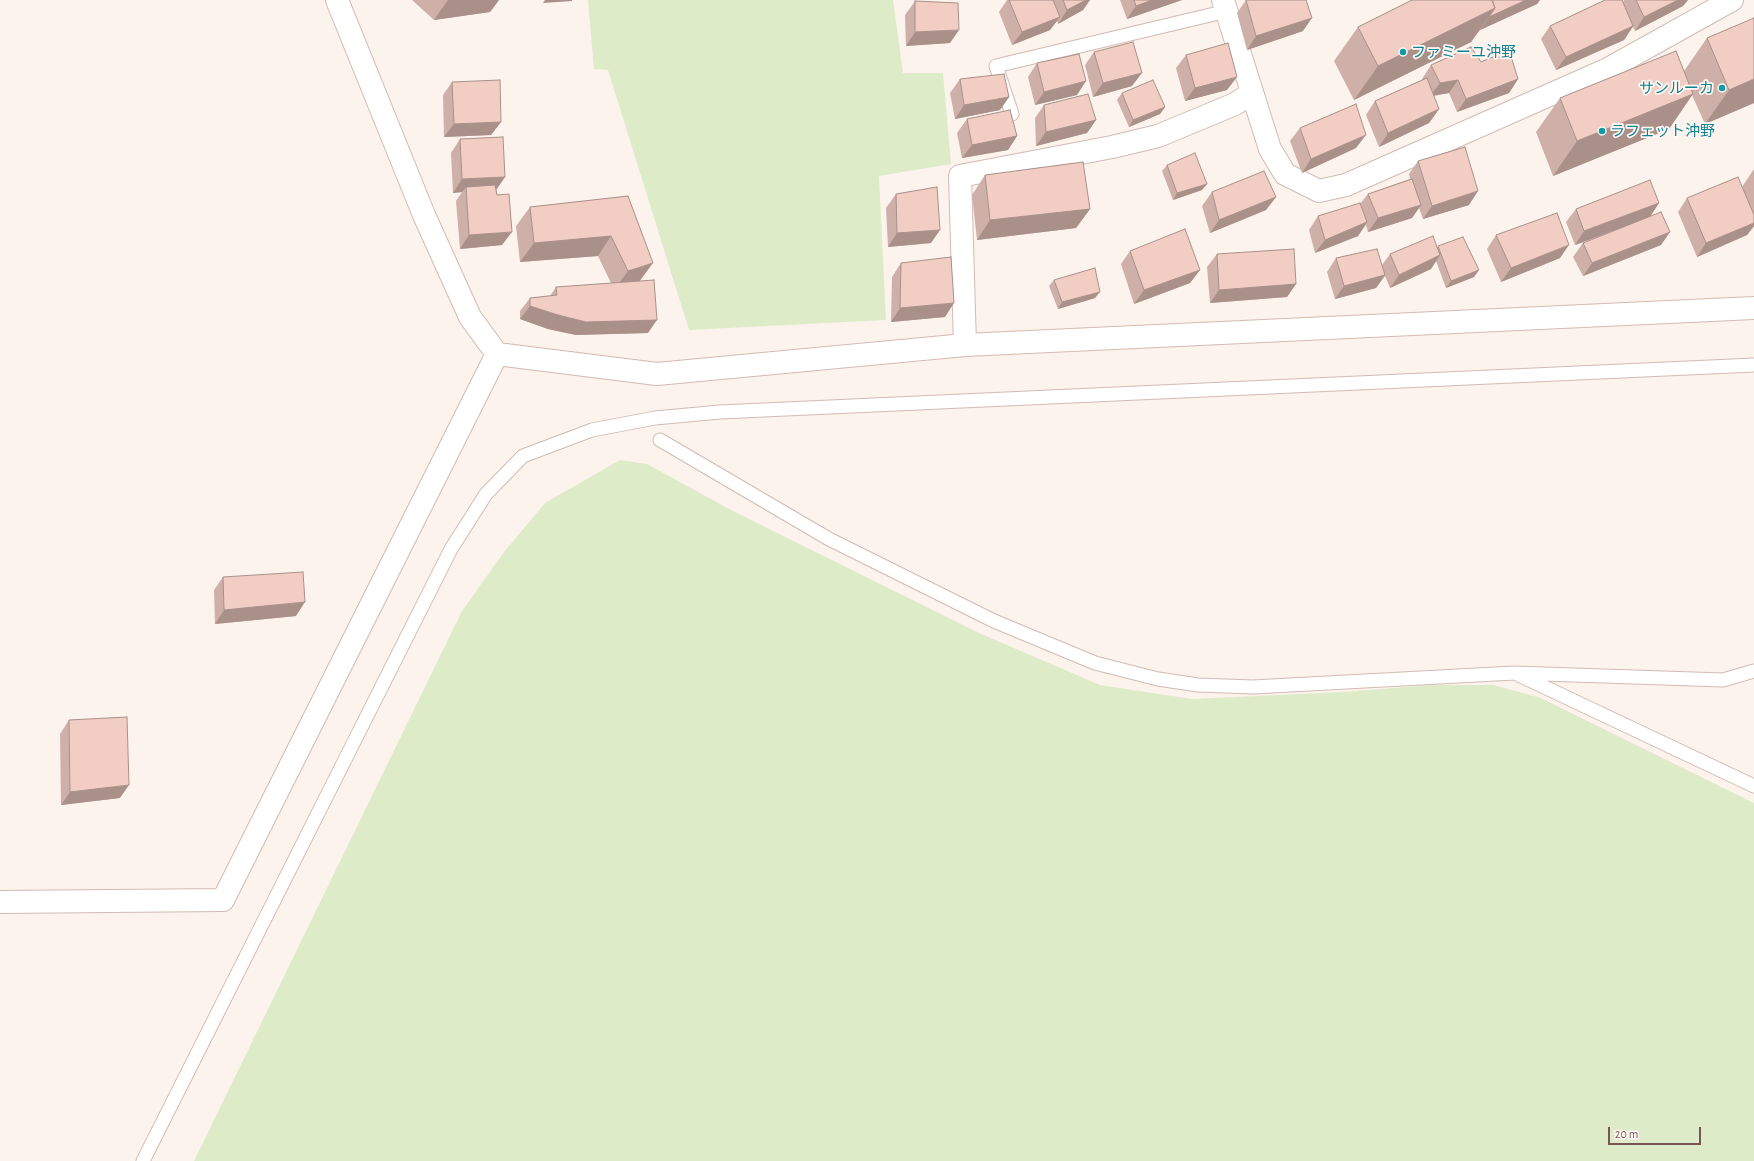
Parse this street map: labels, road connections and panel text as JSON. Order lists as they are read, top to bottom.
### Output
{
  "places": ["ファミーユ沖野", "サンルーカ", "ラフェット沖野"],
  "scale_bar": "20 m"
}
